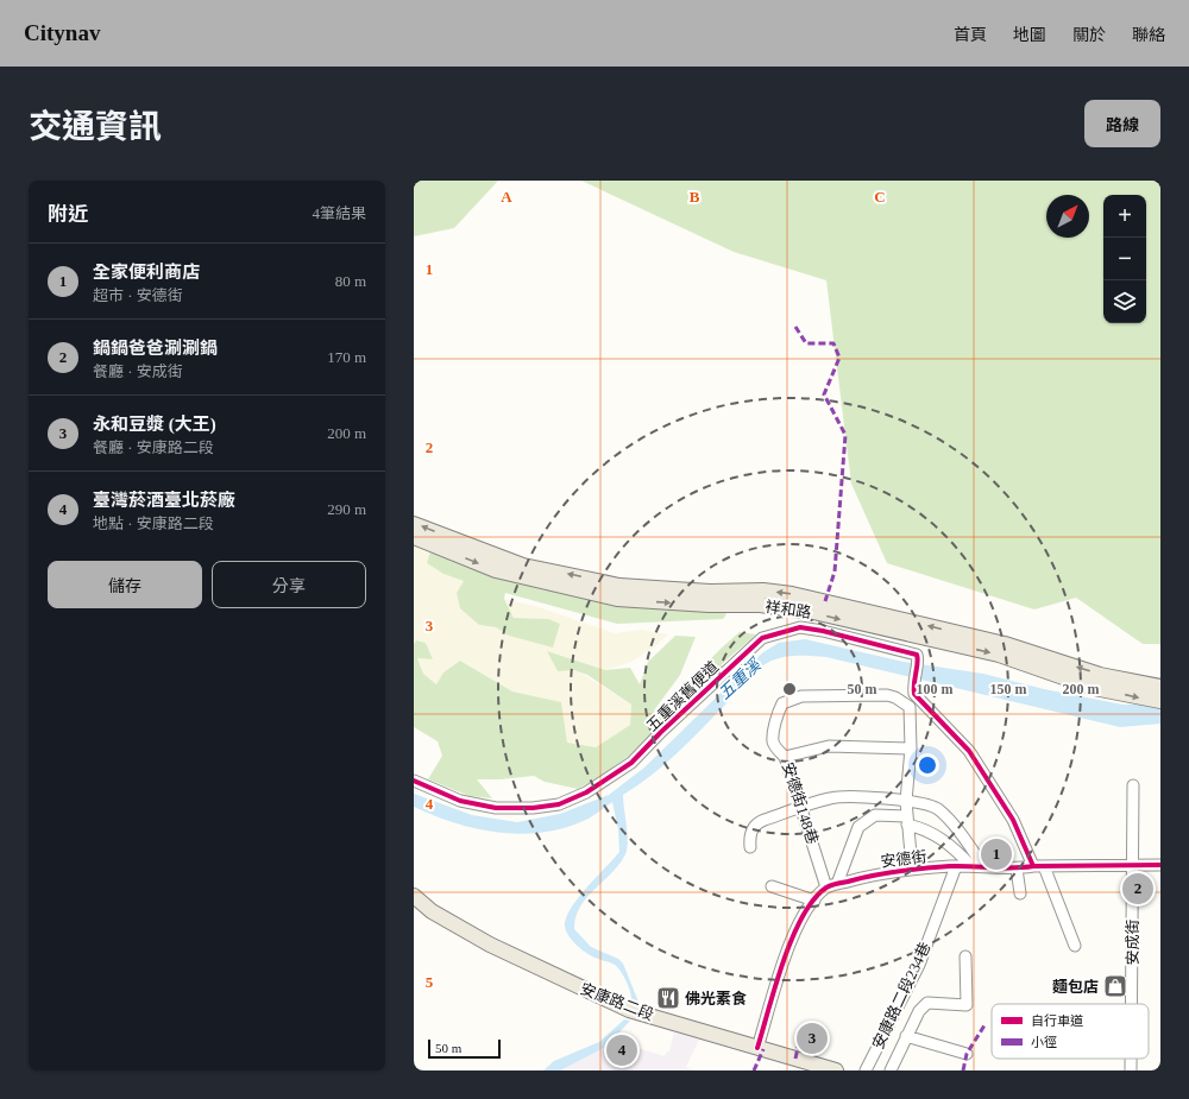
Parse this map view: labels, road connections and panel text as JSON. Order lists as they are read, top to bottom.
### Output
{
  "streets": {
    "main road": ["祥和路", "安康路二段"],
    "street": [
      "五重溪舊便道",
      "安德街148巷",
      "安德街",
      "安成街",
      "安康路二段234巷"
    ]
  },
  "crossings": [
    ["五重溪舊便道", "安德街"],
    ["安德街148巷", "安德街"],
    ["安德街", "安成街"],
    ["安德街", "安康路二段234巷"]
  ],
  "water": ["五重溪"],
  "places": {
    "shop": ["麵包店"],
    "restaurant": ["佛光素食"]
  },
  "legend": ["自行車道", "小徑"],
  "scale_bar": "50 m",
  "north": "top right",
  "page": {
    "header": "Citynav",
    "nav": [
      "首頁",
      "地圖",
      "關於",
      "聯絡"
    ],
    "title": "交通資訊",
    "buttons": [
      "路線",
      ["儲存", "分享"]
    ],
    "heading": ["附近", "4筆結果"],
    "map_buttons": ["+", "−"],
    "list": [
      {
        "mark": "1",
        "name": "全家便利商店",
        "note": "超市 · 安德街",
        "value": "80 m"
      },
      {
        "mark": "2",
        "name": "鍋鍋爸爸涮涮鍋",
        "note": "餐廳 · 安成街",
        "value": "170 m"
      },
      {
        "mark": "3",
        "name": "永和豆漿 (大王)",
        "note": "餐廳 · 安康路二段",
        "value": "200 m"
      },
      {
        "mark": "4",
        "name": "臺灣菸酒臺北菸廠",
        "note": "地點 · 安康路二段",
        "value": "290 m"
      }
    ],
    "pins": [
      "1",
      "2",
      "3",
      "4"
    ],
    "scale": "50 m"
  },
  "grid": {
    "columns": ["A", "B", "C"],
    "rows": [
      "1",
      "2",
      "3",
      "4",
      "5"
    ]
  },
  "rings": [
    "50 m",
    "100 m",
    "150 m",
    "200 m"
  ]
}
